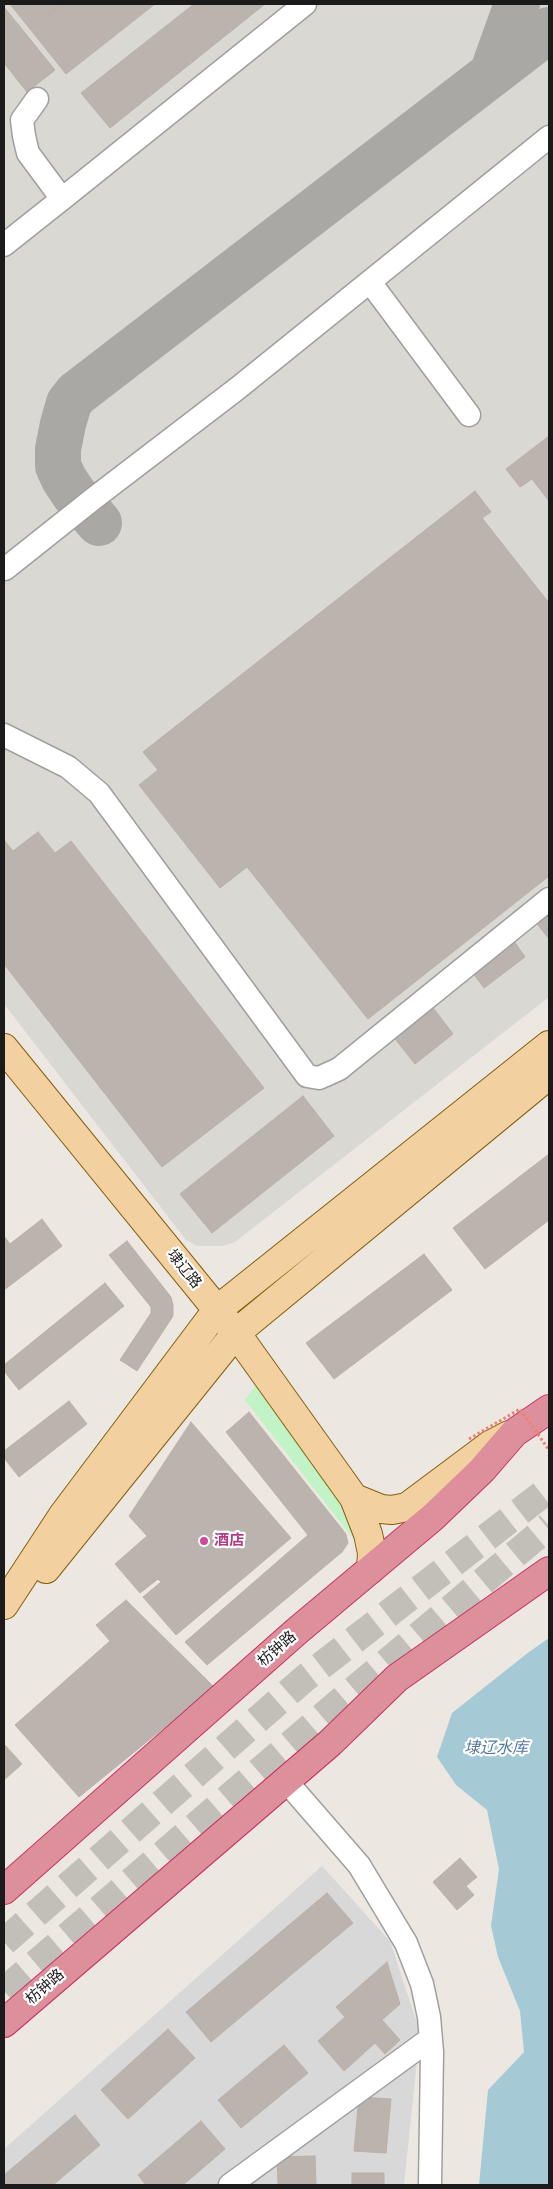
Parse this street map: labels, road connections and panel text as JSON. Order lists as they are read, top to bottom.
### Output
{
  "streets": {
    "highway": ["枋钟路"],
    "main road": ["埭辽路"]
  },
  "crossings": [
    ["埭辽路", "枋钟路"]
  ],
  "water": ["埭辽水库"],
  "places": ["酒店"]
}
